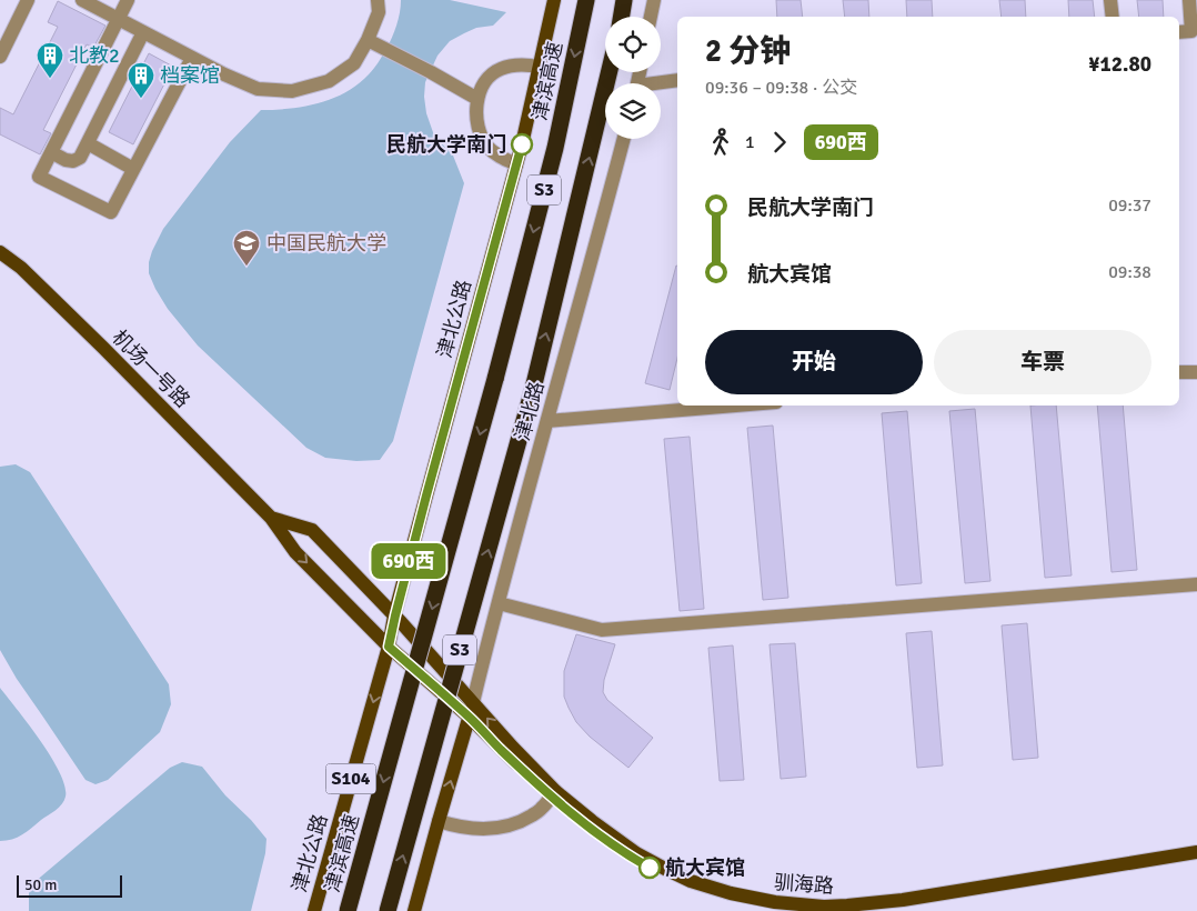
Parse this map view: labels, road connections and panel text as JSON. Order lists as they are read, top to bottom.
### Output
{
  "streets": {
    "highway": ["津滨高速", "S3"],
    "main road": [
      "津北公路",
      "机场一号路",
      "S104",
      "驯海路"
    ],
    "street": ["津北路"]
  },
  "crossings": [
    ["津北公路", "机场一号路"],
    ["津北路", "驯海路"]
  ],
  "places": {
    "building": ["北教2", "档案馆"],
    "other": ["民航大学南门", "航大宾馆"],
    "school or university": ["中国民航大学"]
  },
  "lines": ["bus line 690西"],
  "scale_bar": "50 m",
  "page": {
    "on_map": "690西",
    "heading": ["2 分钟", "09:36 – 09:38 · 公交", "¥12.80"],
    "legs": ["1", "690西"],
    "list": [
      {
        "name": "民航大学南门",
        "value": "09:37"
      },
      {
        "name": "航大宾馆",
        "value": "09:38"
      }
    ],
    "buttons": ["开始", "车票"],
    "scale": "50 m"
  }
}
